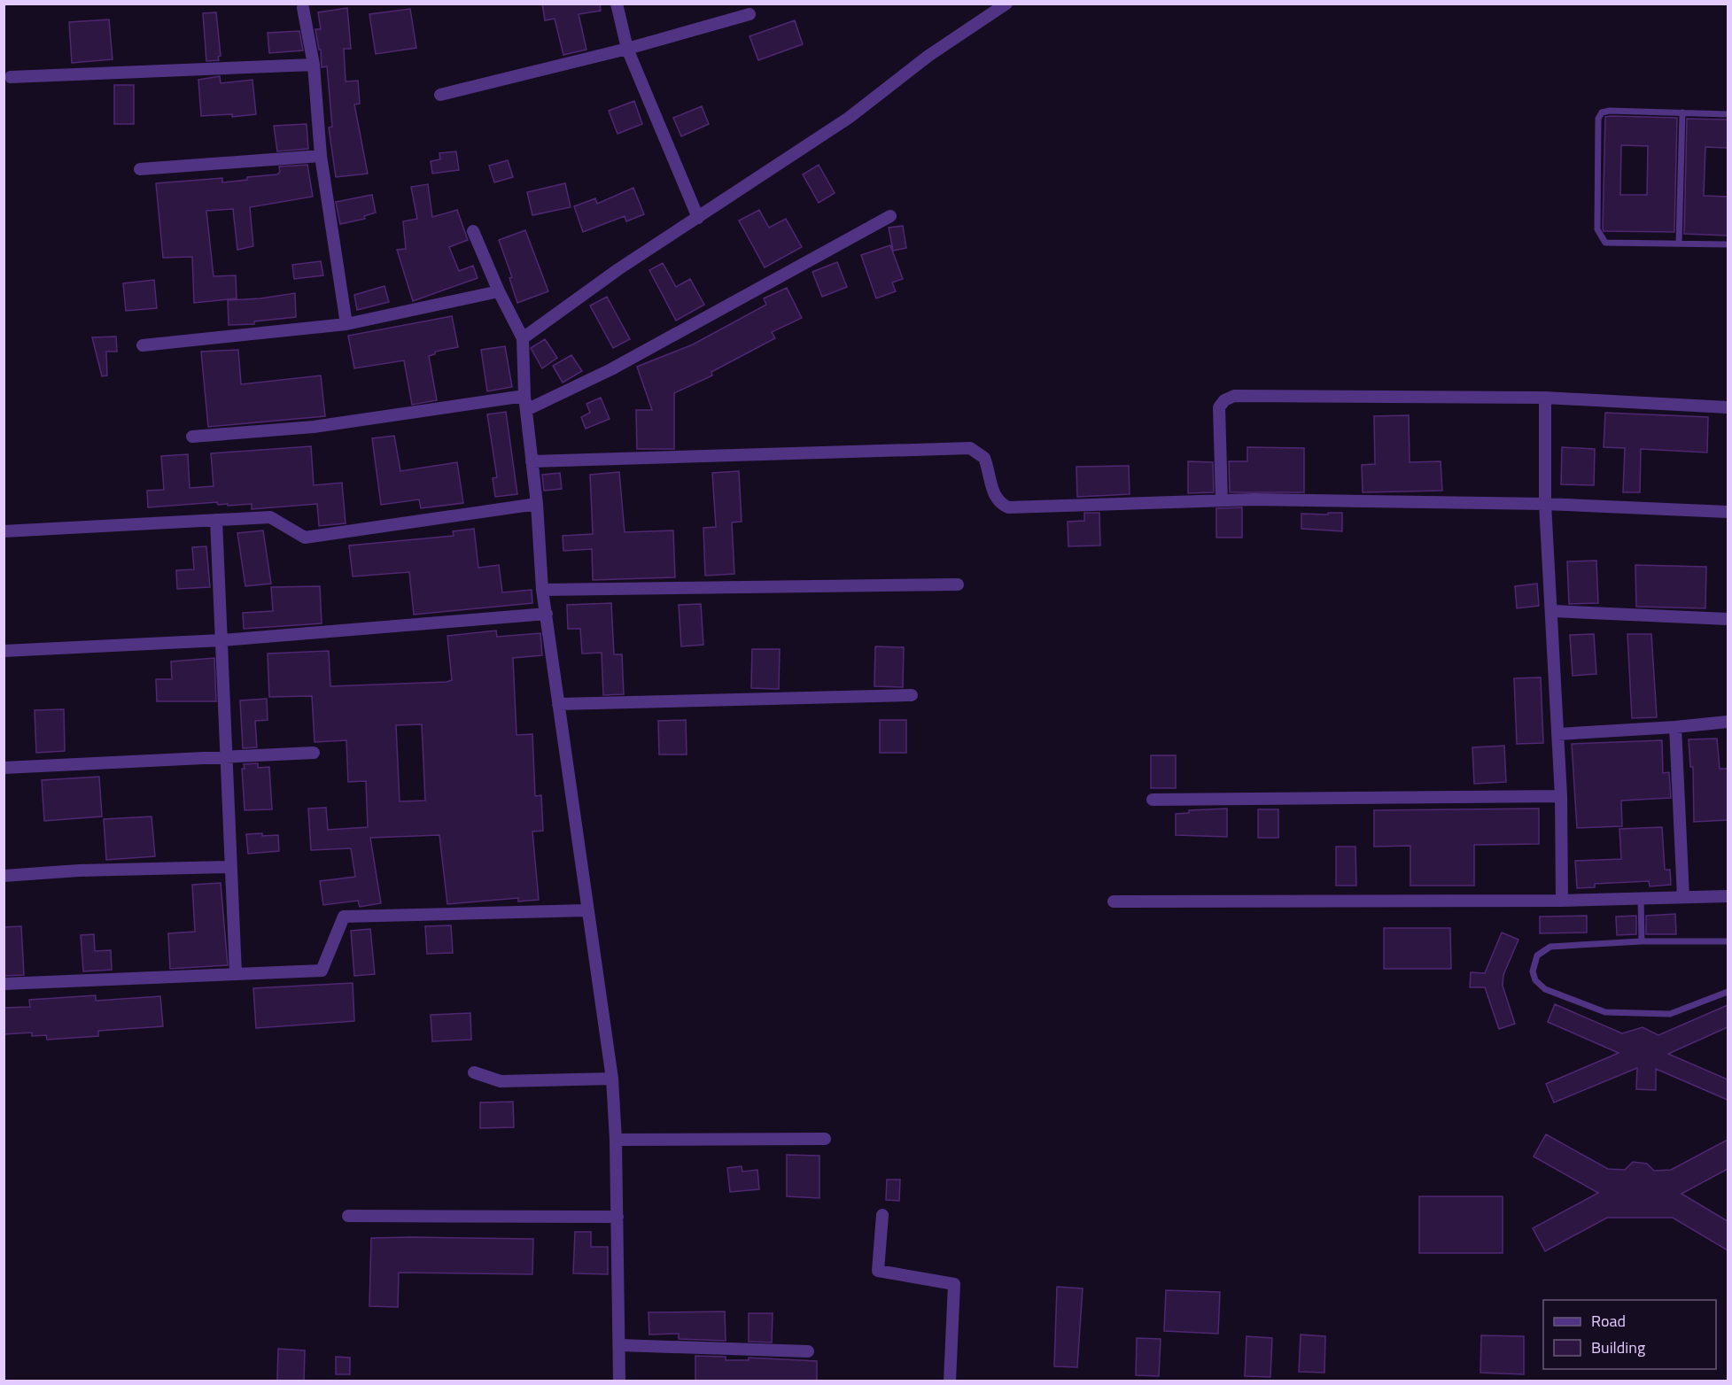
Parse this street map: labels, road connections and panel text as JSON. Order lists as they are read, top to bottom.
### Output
{
  "legend": ["Road", "Building"]
}
